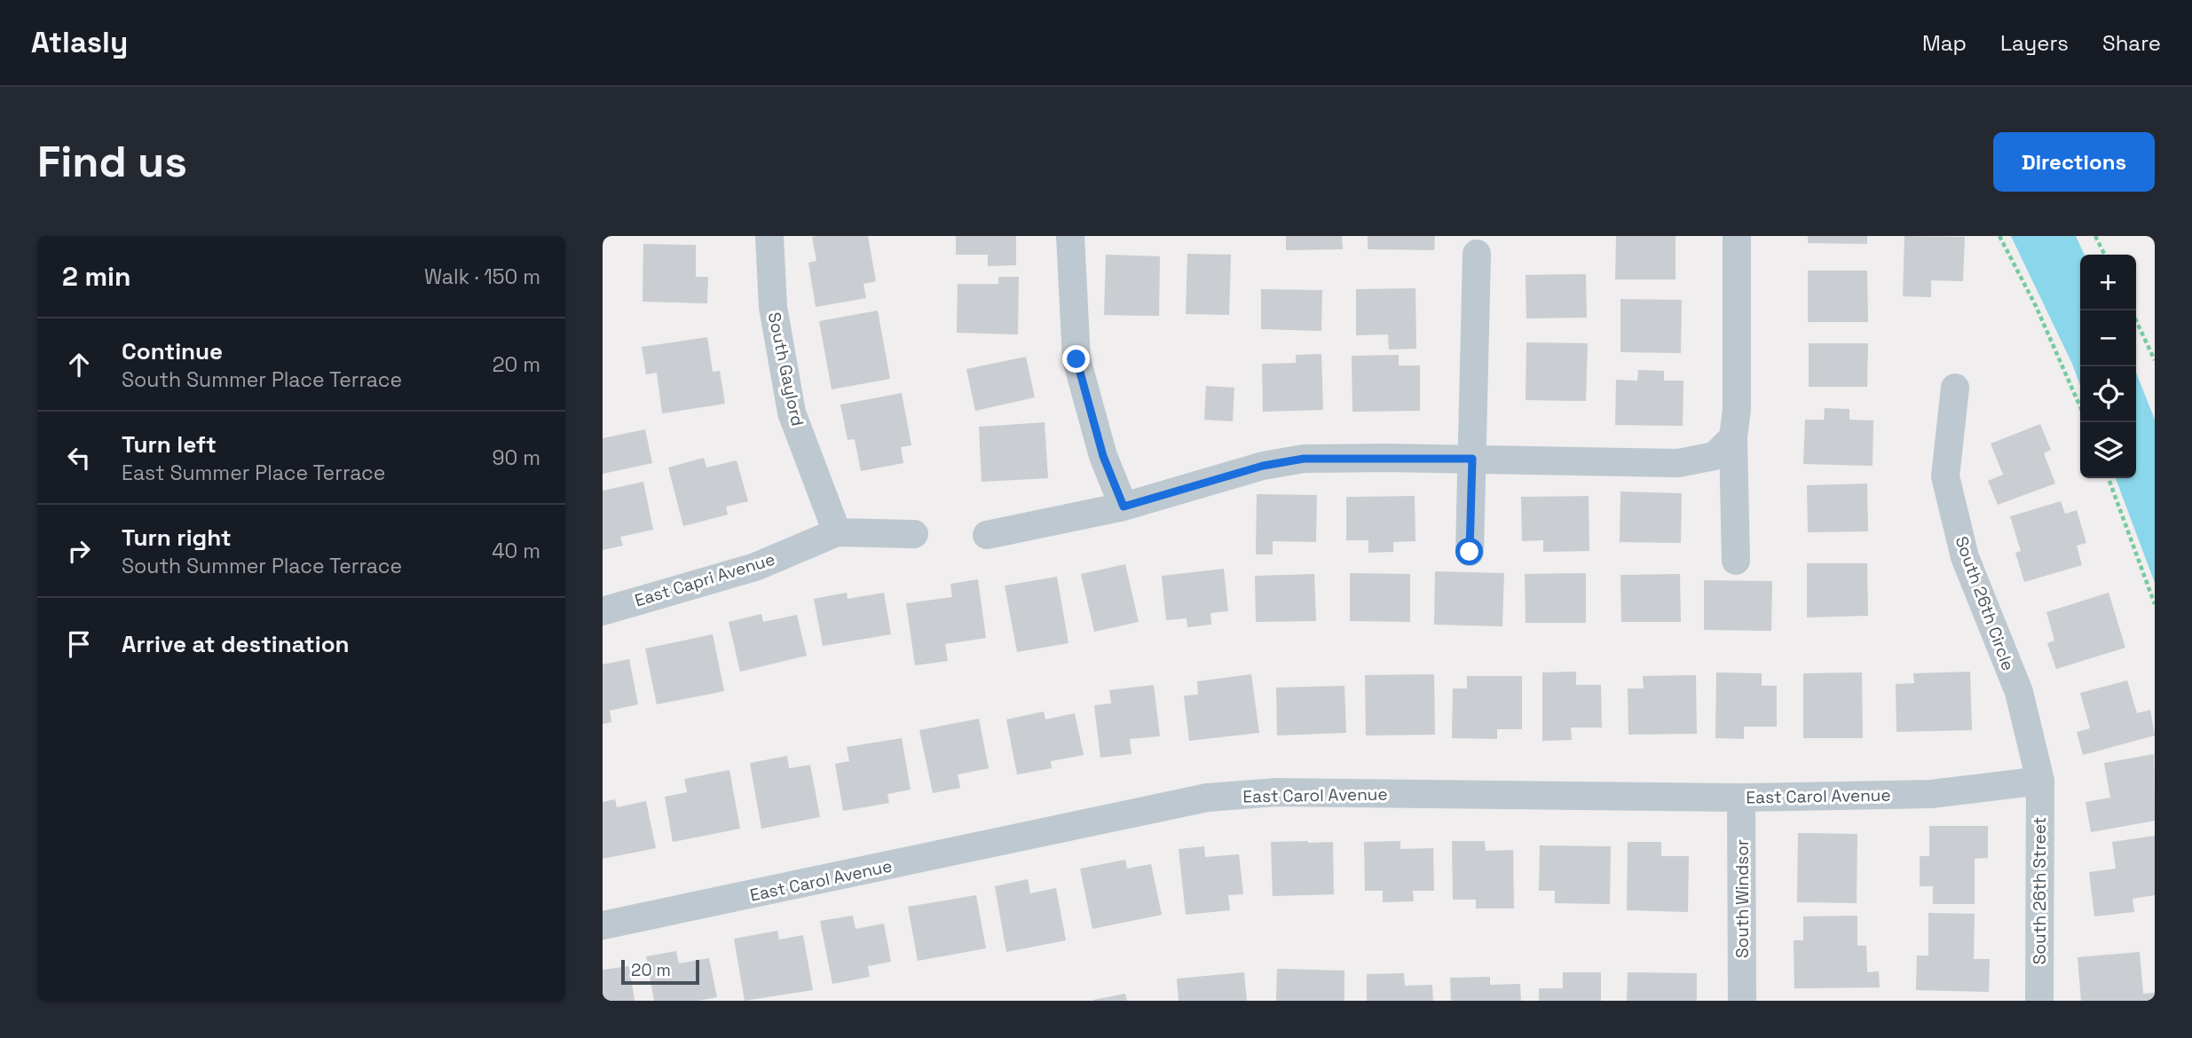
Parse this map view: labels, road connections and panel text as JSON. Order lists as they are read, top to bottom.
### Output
{
  "streets": {
    "street": [
      "South Gaylord",
      "East Capri Avenue",
      "South 26th Circle",
      "East Carol Avenue",
      "South 26th Street",
      "South Windsor"
    ]
  },
  "crossings": [
    ["South Gaylord", "East Capri Avenue"],
    ["South 26th Circle", "East Carol Avenue"],
    ["South 26th Circle", "South 26th Street"],
    ["East Carol Avenue", "South 26th Street"],
    ["East Carol Avenue", "South Windsor"]
  ],
  "scale_bar": "20 m",
  "page": {
    "header": "Atlasly",
    "nav": ["Map", "Layers", "Share"],
    "buttons": "Directions",
    "title": "Find us",
    "heading": ["2 min", "Walk · 150 m"],
    "map_buttons": ["+", "−"],
    "list": [
      ["Continue", "South Summer Place Terrace", "20 m"],
      ["Turn left", "East Summer Place Terrace", "90 m"],
      ["Turn right", "South Summer Place Terrace", "40 m"],
      "Arrive at destination"
    ],
    "scale": "20 m"
  }
}
